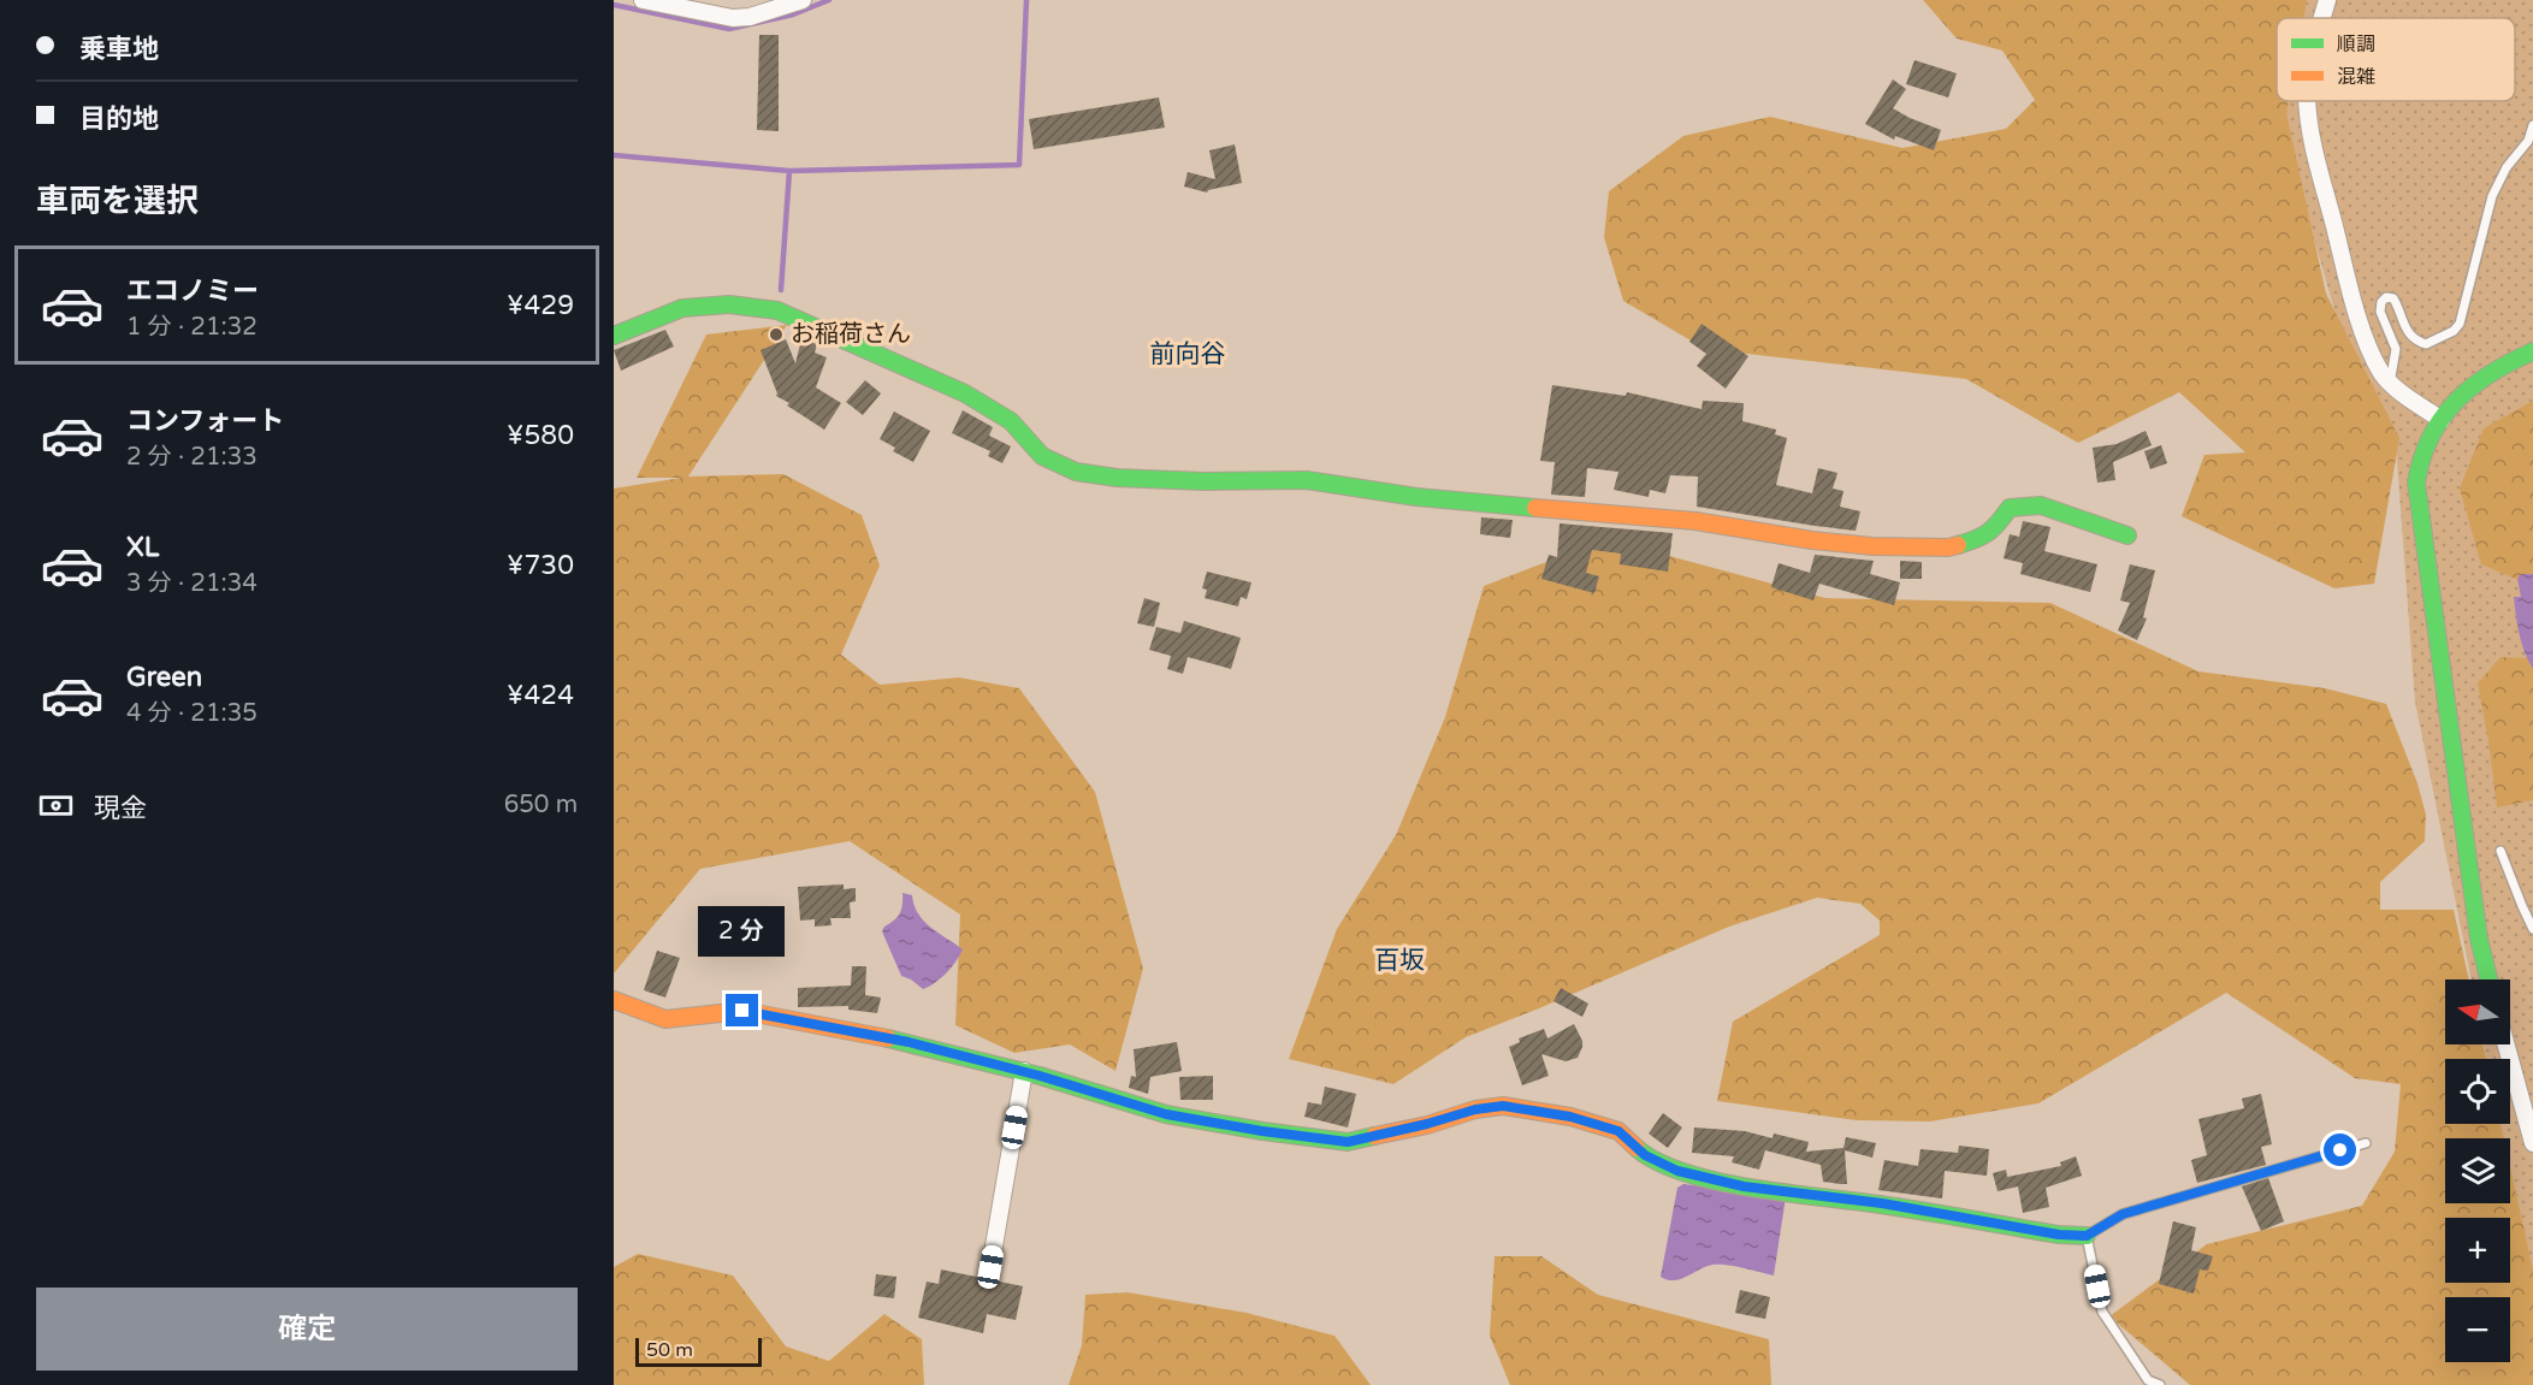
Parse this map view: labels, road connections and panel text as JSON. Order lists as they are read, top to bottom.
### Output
{
  "districts": ["前向谷", "百坂"],
  "places": ["お稲荷さん"],
  "legend": ["順調", "混雑"],
  "scale_bar": "50 m",
  "north": "left",
  "page": {
    "banner": ["乗車地", "目的地"],
    "heading": "車両を選択",
    "list": [
      {
        "name": "エコノミー",
        "note": "1 分 · 21:32",
        "value": "¥429"
      },
      {
        "name": "コンフォート",
        "note": "2 分 · 21:33",
        "value": "¥580"
      },
      {
        "name": "XL",
        "note": "3 分 · 21:34",
        "value": "¥730"
      },
      {
        "name": "Green",
        "note": "4 分 · 21:35",
        "value": "¥424"
      }
    ],
    "pay": ["現金", "650 m"],
    "bubble": "2 分",
    "map_buttons": ["+", "−"],
    "buttons": "確定",
    "scale": "50 m"
  }
}
